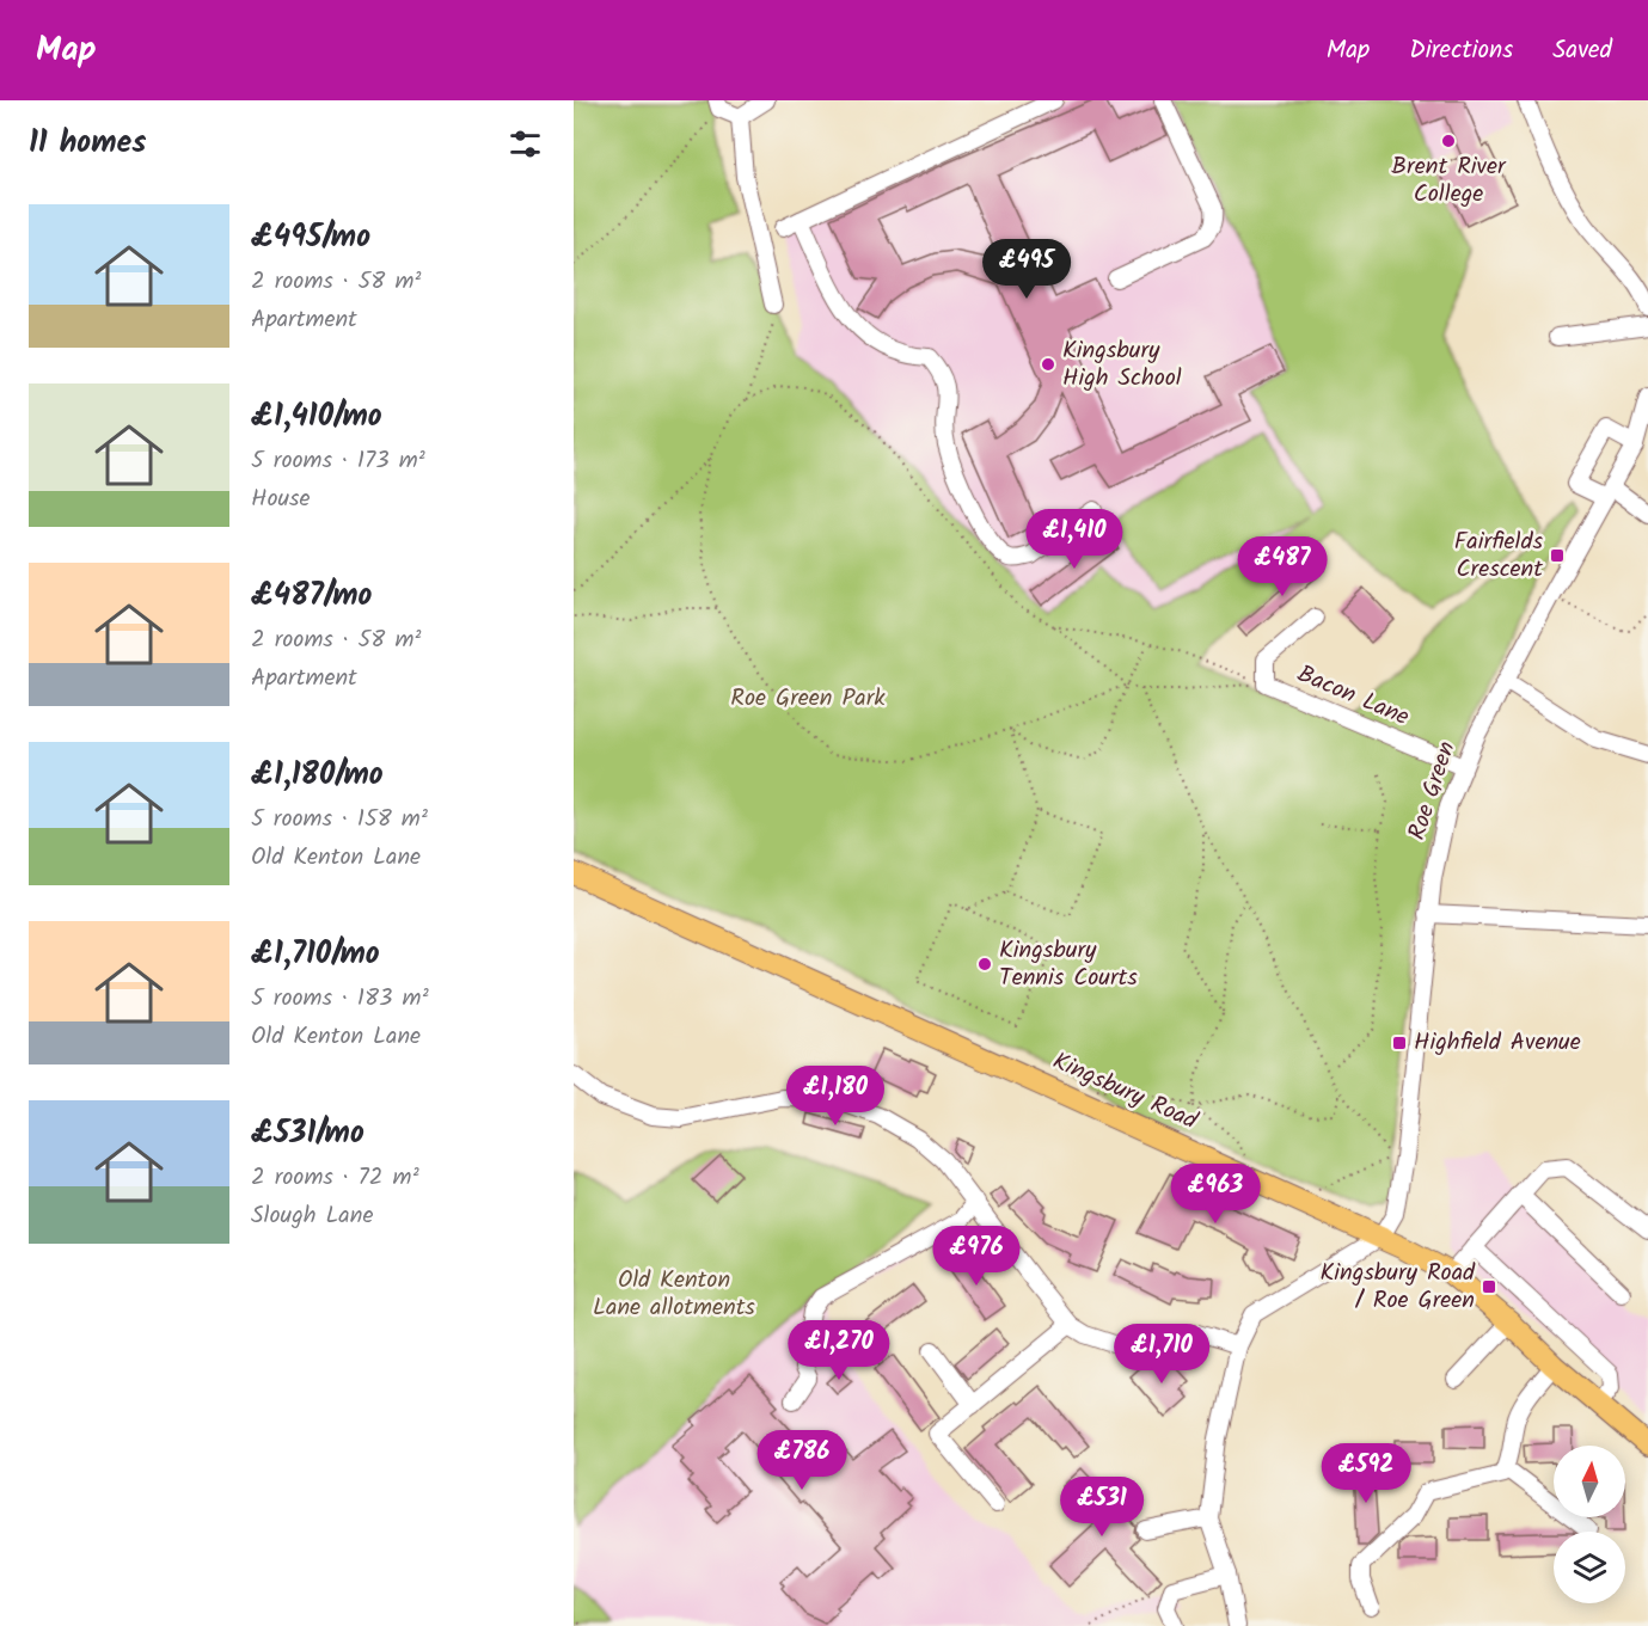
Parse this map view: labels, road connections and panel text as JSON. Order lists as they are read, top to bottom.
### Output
{
  "streets": {
    "main road": ["Kingsbury Road"],
    "street": ["Bacon Lane", "Roe Green"]
  },
  "crossings": [
    ["Bacon Lane", "Roe Green"],
    ["Roe Green", "Kingsbury Road"]
  ],
  "parks": ["Roe Green Park", "Old Kenton Lane allotments"],
  "places": {
    "other": ["Brent River College", "Kingsbury High School", "Kingsbury Tennis Courts"],
    "transit": ["Fairfields Crescent", "Highfield Avenue", "Kingsbury Road / Roe Green"]
  },
  "north": "top",
  "page": {
    "header": "Map",
    "nav": ["Map", "Directions", "Saved"],
    "heading": "11 homes",
    "list": [
      {
        "name": "£495/mo",
        "note": "2 rooms · 58 m² · Apartment"
      },
      {
        "name": "£1,410/mo",
        "note": "5 rooms · 173 m² · House"
      },
      {
        "name": "£487/mo",
        "note": "2 rooms · 58 m² · Apartment"
      },
      {
        "name": "£1,180/mo",
        "note": "5 rooms · 158 m² · Old Kenton Lane"
      },
      {
        "name": "£1,710/mo",
        "note": "5 rooms · 183 m² · Old Kenton Lane"
      },
      {
        "name": "£531/mo",
        "note": "2 rooms · 72 m² · Slough Lane"
      }
    ],
    "price": [
      "£495",
      "£1,410",
      "£487",
      "£1,180",
      "£963",
      "£976",
      "£1,270",
      "£1,710",
      "£786",
      "£592",
      "£531"
    ]
  }
}
